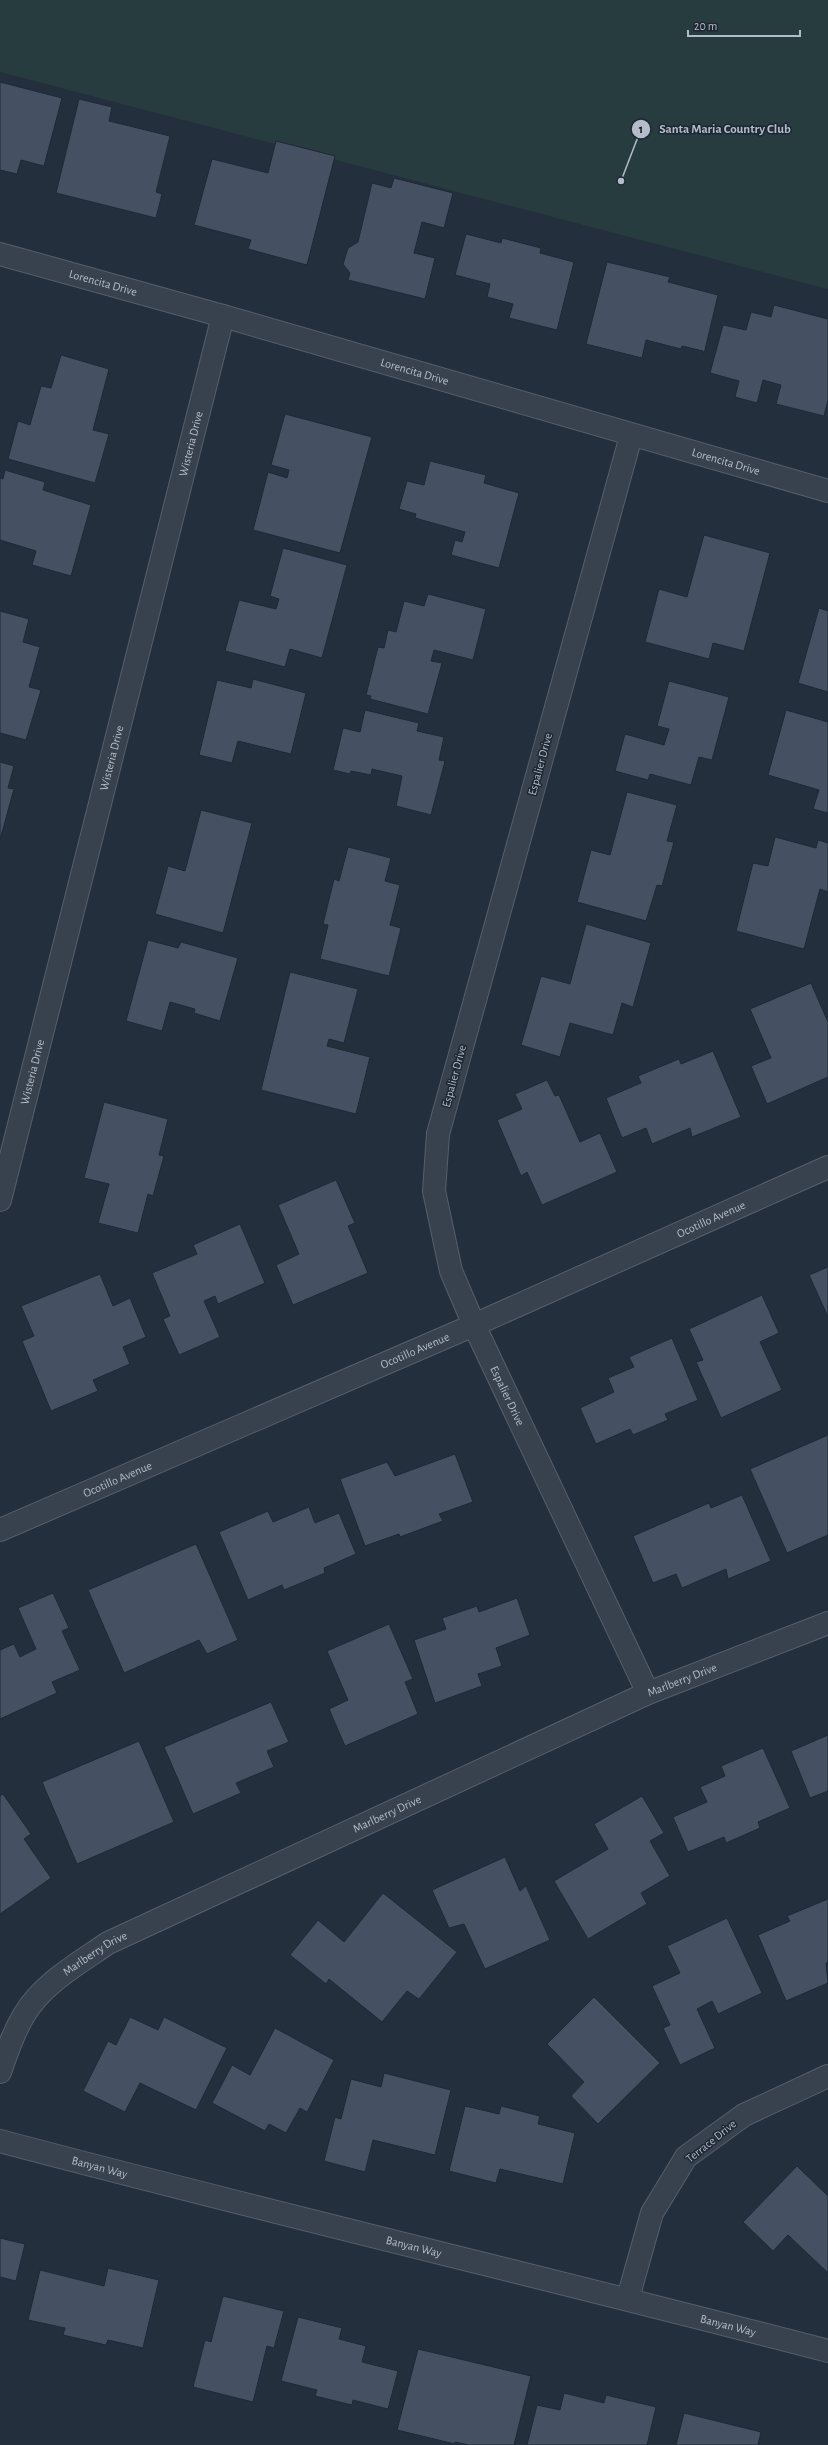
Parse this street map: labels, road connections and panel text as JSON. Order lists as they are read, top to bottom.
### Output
{
  "streets": {
    "street": [
      "Lorencita Drive",
      "Wisteria Drive",
      "Espalier Drive",
      "Ocotillo Avenue",
      "Marlberry Drive",
      "Terrace Drive",
      "Banyan Way"
    ]
  },
  "crossings": [
    ["Lorencita Drive", "Wisteria Drive"],
    ["Lorencita Drive", "Espalier Drive"],
    ["Espalier Drive", "Ocotillo Avenue"],
    ["Espalier Drive", "Marlberry Drive"],
    ["Terrace Drive", "Banyan Way"]
  ],
  "places": ["Santa Maria Country Club"],
  "scale_bar": "20 m"
}
